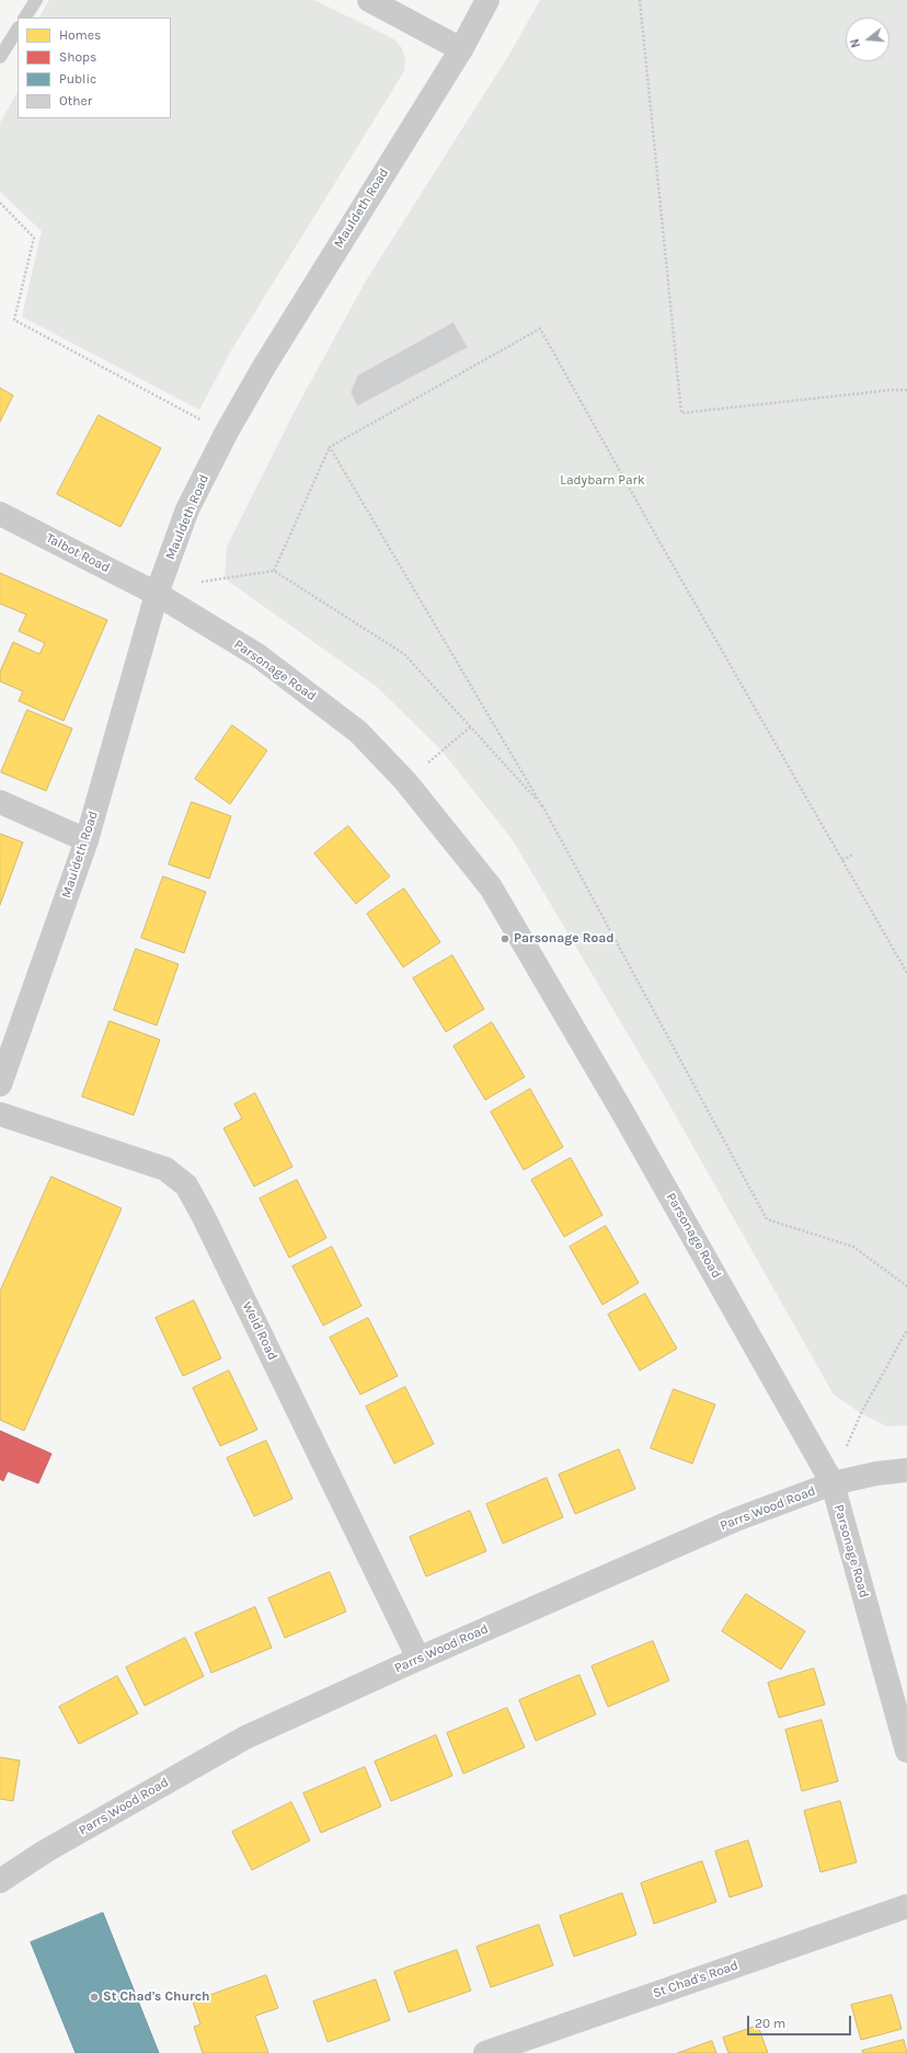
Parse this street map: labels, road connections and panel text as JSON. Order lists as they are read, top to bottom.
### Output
{
  "streets": {
    "street": [
      "Mauldeth Road",
      "Talbot Road",
      "Parsonage Road",
      "Weld Road",
      "Parrs Wood Road",
      "St Chad's Road"
    ]
  },
  "crossings": [
    ["Mauldeth Road", "Talbot Road"],
    ["Mauldeth Road", "Parsonage Road"],
    ["Talbot Road", "Parsonage Road"],
    ["Parsonage Road", "Parrs Wood Road"],
    ["Weld Road", "Parrs Wood Road"]
  ],
  "parks": ["Ladybarn Park"],
  "places": ["Parsonage Road", "St Chad's Church"],
  "legend": [
    "Homes",
    "Shops",
    "Public",
    "Other"
  ],
  "scale_bar": "20 m",
  "north": "left"
}
